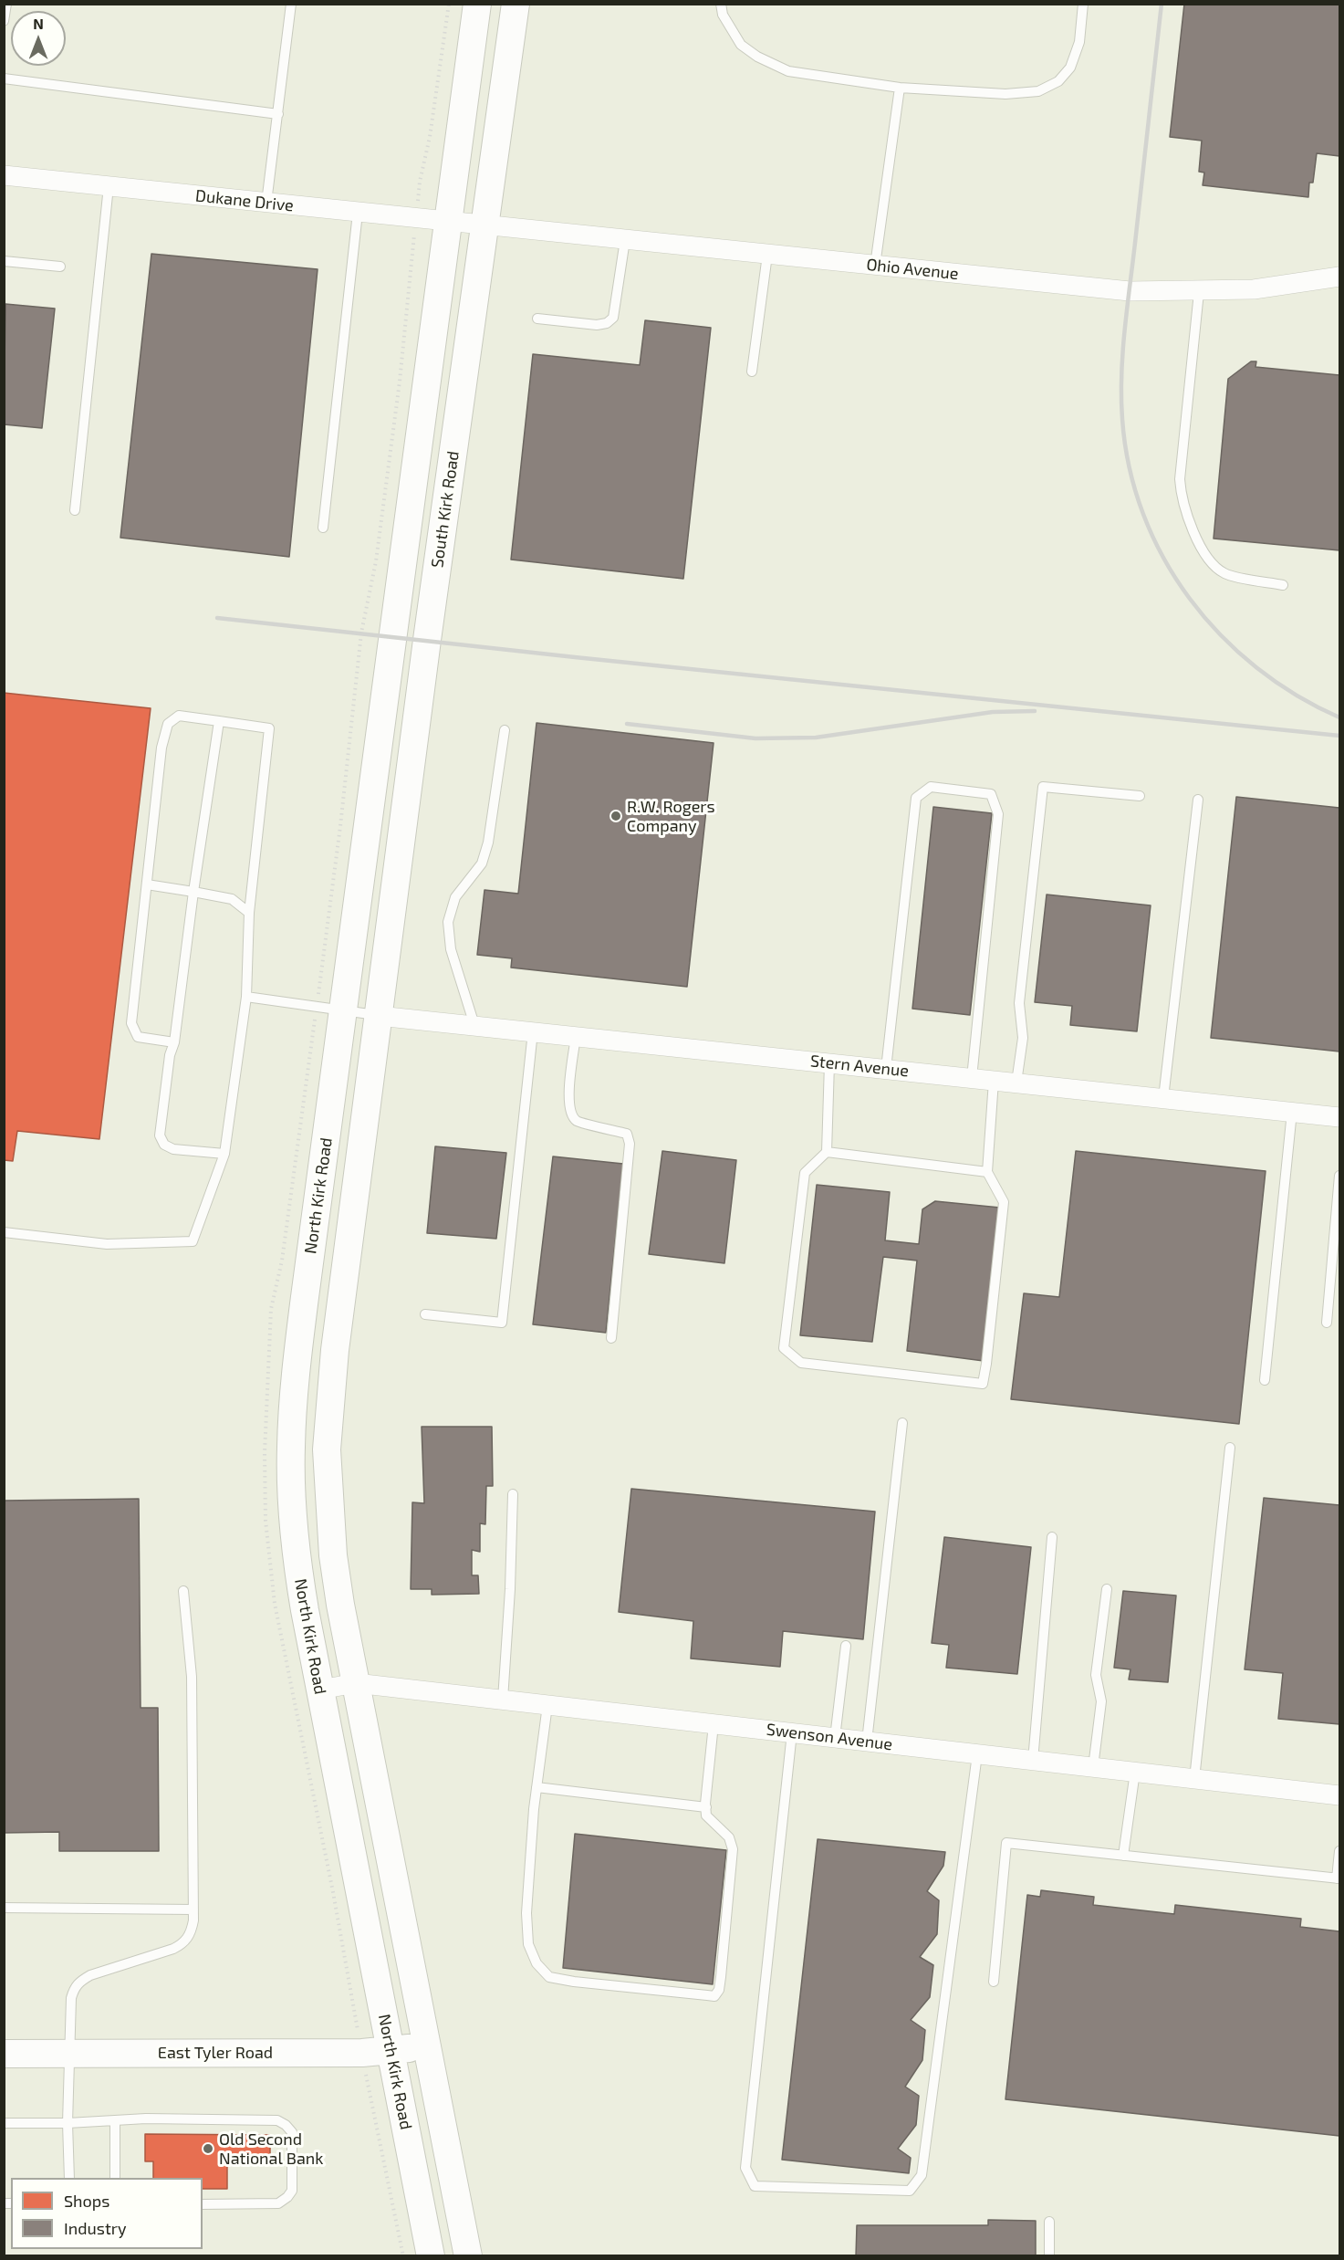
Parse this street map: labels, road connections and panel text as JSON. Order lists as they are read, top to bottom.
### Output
{
  "streets": {
    "main road": ["South Kirk Road", "North Kirk Road", "East Tyler Road"],
    "street": [
      "Dukane Drive",
      "Ohio Avenue",
      "Stern Avenue",
      "Swenson Avenue"
    ]
  },
  "crossings": [
    ["Dukane Drive", "Ohio Avenue"],
    ["Dukane Drive", "South Kirk Road"],
    ["Ohio Avenue", "South Kirk Road"],
    ["South Kirk Road", "Stern Avenue"],
    ["South Kirk Road", "North Kirk Road"],
    ["North Kirk Road", "Swenson Avenue"],
    ["North Kirk Road", "East Tyler Road"]
  ],
  "places": ["R.W. Rogers Company", "Old Second National Bank"],
  "legend": ["Shops", "Industry"],
  "north": "top"
}
